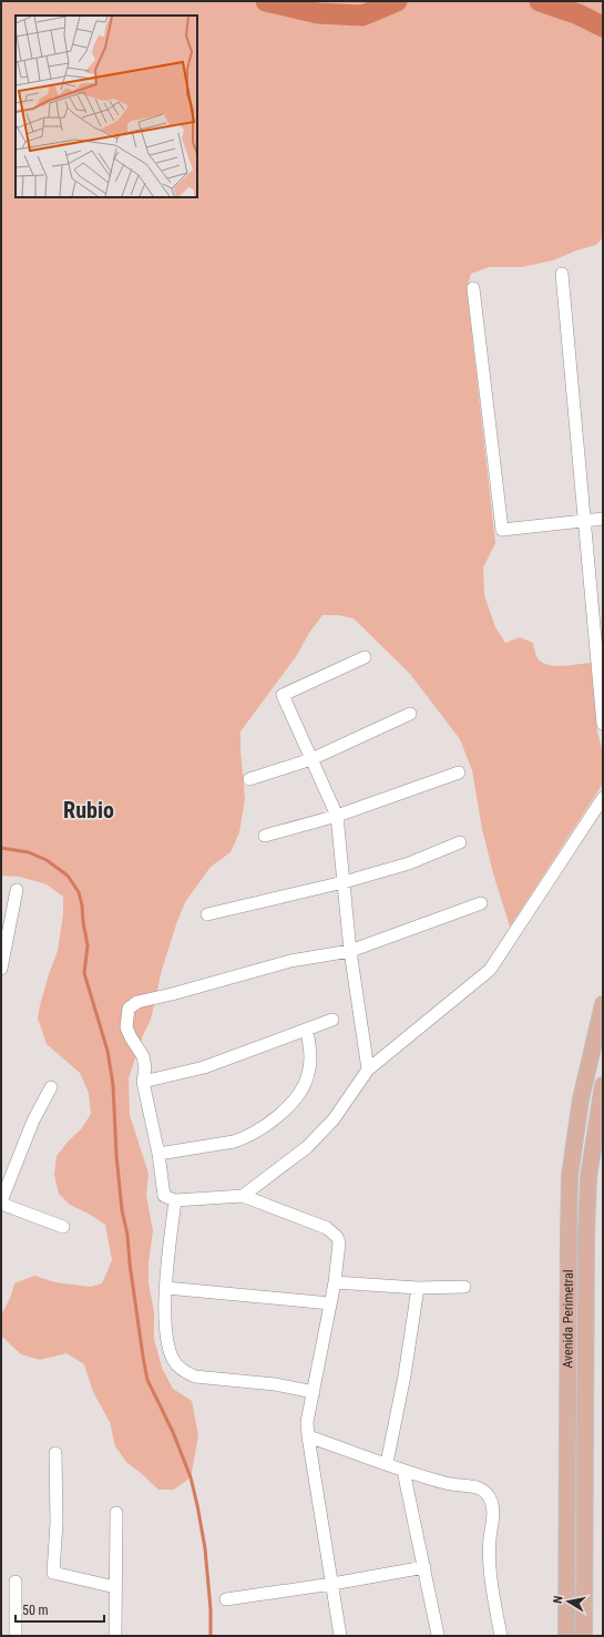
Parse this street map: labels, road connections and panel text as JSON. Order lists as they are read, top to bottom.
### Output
{
  "streets": {
    "main road": ["Avenida Perimetral"]
  },
  "districts": ["Rubio"],
  "scale_bar": "50 m",
  "north": "left"
}
